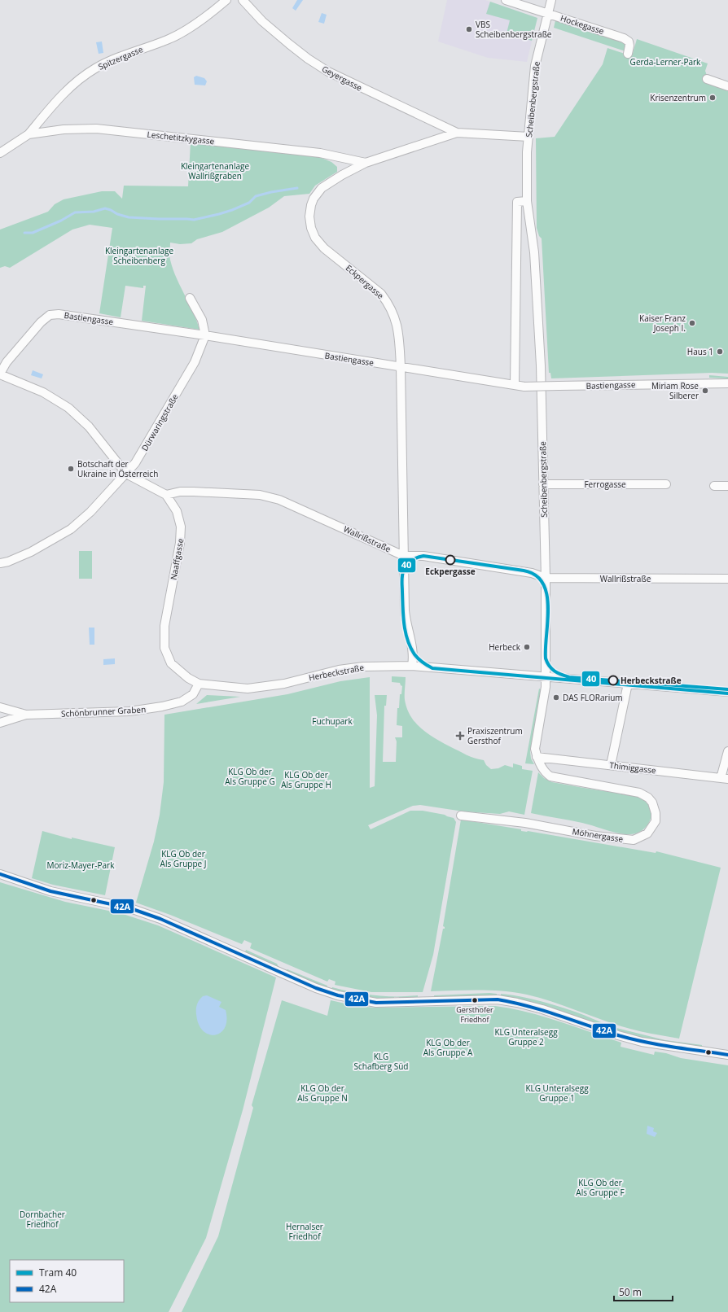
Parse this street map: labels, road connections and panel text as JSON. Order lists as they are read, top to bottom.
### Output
{
  "streets": {
    "street": [
      "Hockegasse",
      "Spitzergasse",
      "Geyergasse",
      "Scheibenbergstraße",
      "Leschetitzkygasse",
      "Eckpergasse",
      "Bastiengasse",
      "Dürwaringstraße",
      "Ferrogasse",
      "Wallrißstraße",
      "Naaffgasse",
      "Herbeckstraße",
      "Schönbrunner Graben",
      "Thimiggasse",
      "Möhnergasse"
    ]
  },
  "crossings": [
    ["Hockegasse", "Scheibenbergstraße"],
    ["Spitzergasse", "Leschetitzkygasse"],
    ["Geyergasse", "Eckpergasse"],
    ["Scheibenbergstraße", "Eckpergasse"],
    ["Scheibenbergstraße", "Ferrogasse"],
    ["Scheibenbergstraße", "Wallrißstraße"],
    ["Scheibenbergstraße", "Herbeckstraße"],
    ["Scheibenbergstraße", "Thimiggasse"],
    ["Scheibenbergstraße", "Möhnergasse"],
    ["Leschetitzkygasse", "Eckpergasse"],
    ["Eckpergasse", "Bastiengasse"],
    ["Eckpergasse", "Wallrißstraße"],
    ["Eckpergasse", "Herbeckstraße"],
    ["Bastiengasse", "Dürwaringstraße"],
    ["Bastiengasse", "Naaffgasse"],
    ["Dürwaringstraße", "Naaffgasse"],
    ["Wallrißstraße", "Naaffgasse"],
    ["Naaffgasse", "Herbeckstraße"],
    ["Naaffgasse", "Schönbrunner Graben"],
    ["Herbeckstraße", "Schönbrunner Graben"],
    ["Thimiggasse", "Möhnergasse"]
  ],
  "parks": [
    "Gerda-Lerner-Park",
    "Kleingartenanlage Wallrißgraben",
    "Kleingartenanlage Scheibenberg",
    "Fuchupark",
    "KLG Ob der Als Gruppe G",
    "KLG Ob der Als Gruppe H",
    "KLG Ob der Als Gruppe J",
    "Moriz-Mayer-Park",
    "KLG Unteralsegg Gruppe 2",
    "KLG Ob der Als Gruppe A",
    "KLG Schafberg Süd",
    "KLG Ob der Als Gruppe N",
    "KLG Unteralsegg Gruppe 1",
    "KLG Ob der Als Gruppe F",
    "Dornbacher Friedhof",
    "Hernalser Friedhof"
  ],
  "places": {
    "other": [
      "VBS Scheibenbergstraße",
      "Krisenzentrum",
      "Kaiser Franz Joseph I.",
      "Haus 1",
      "Miriam Rose Silberer",
      "Botschaft der Ukraine in Österreich",
      "Eckpergasse",
      "Herbeck",
      "Herbeckstraße",
      "DAS FLORarium",
      "Gersthofer Friedhof"
    ],
    "health": ["Praxiszentrum Gersthof"]
  },
  "lines": ["tram line 40", "transit line 42A"],
  "legend": ["Tram 40", "42A"],
  "scale_bar": "50 m"
}
